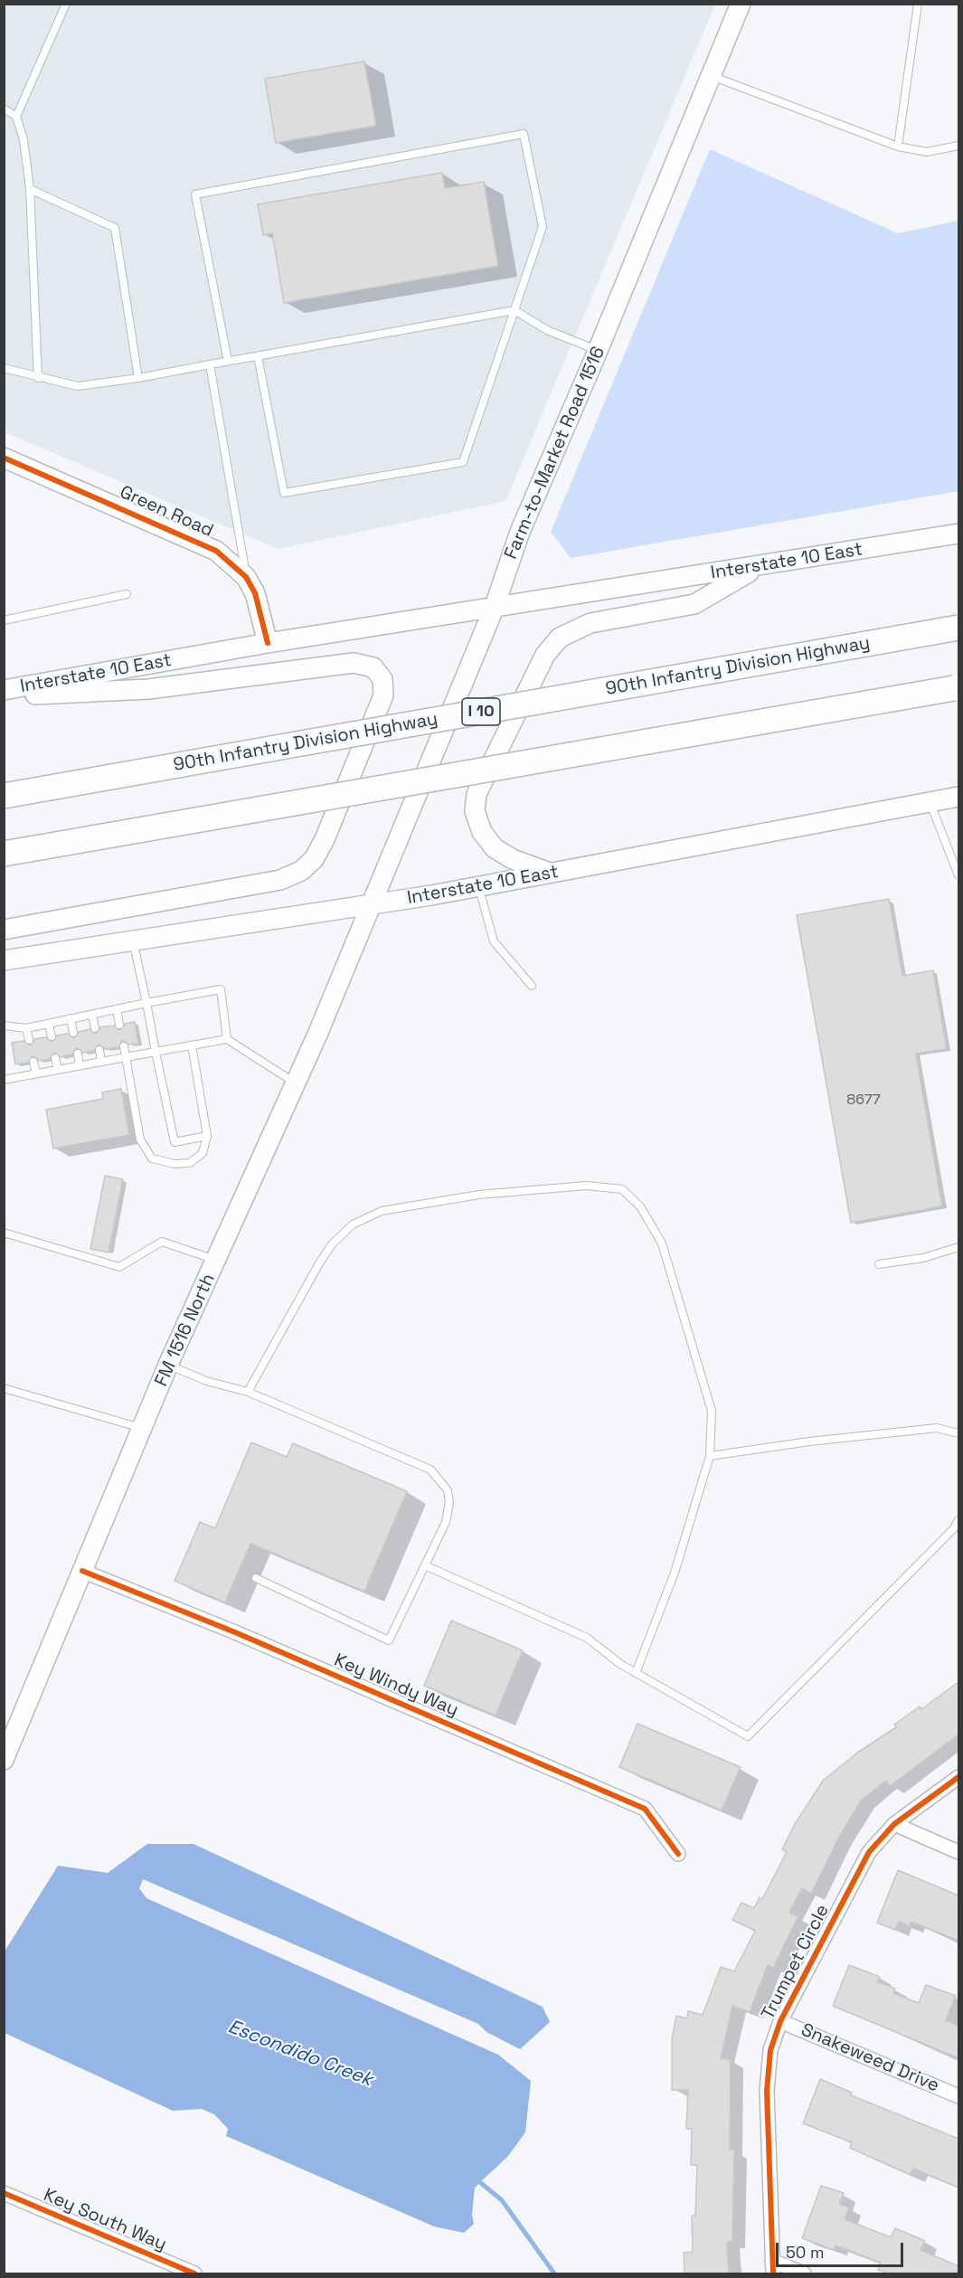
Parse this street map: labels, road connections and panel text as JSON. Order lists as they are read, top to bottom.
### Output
{
  "streets": {
    "highway": ["90th Infantry Division Highway", "I 10"],
    "main road": [
      "Farm-to-Market Road 1516",
      "Green Road",
      "Interstate 10 East",
      "FM 1516 North"
    ],
    "street": [
      "Key Windy Way",
      "Trumpet Circle",
      "Snakeweed Drive",
      "Key South Way"
    ]
  },
  "crossings": [
    ["Farm-to-Market Road 1516", "Interstate 10 East"],
    ["Farm-to-Market Road 1516", "FM 1516 North"],
    ["Green Road", "Interstate 10 East"],
    ["Interstate 10 East", "FM 1516 North"],
    ["FM 1516 North", "Key Windy Way"],
    ["Trumpet Circle", "Snakeweed Drive"]
  ],
  "water": ["Escondido Creek"],
  "house_numbers": ["8677"],
  "scale_bar": "50 m"
}
